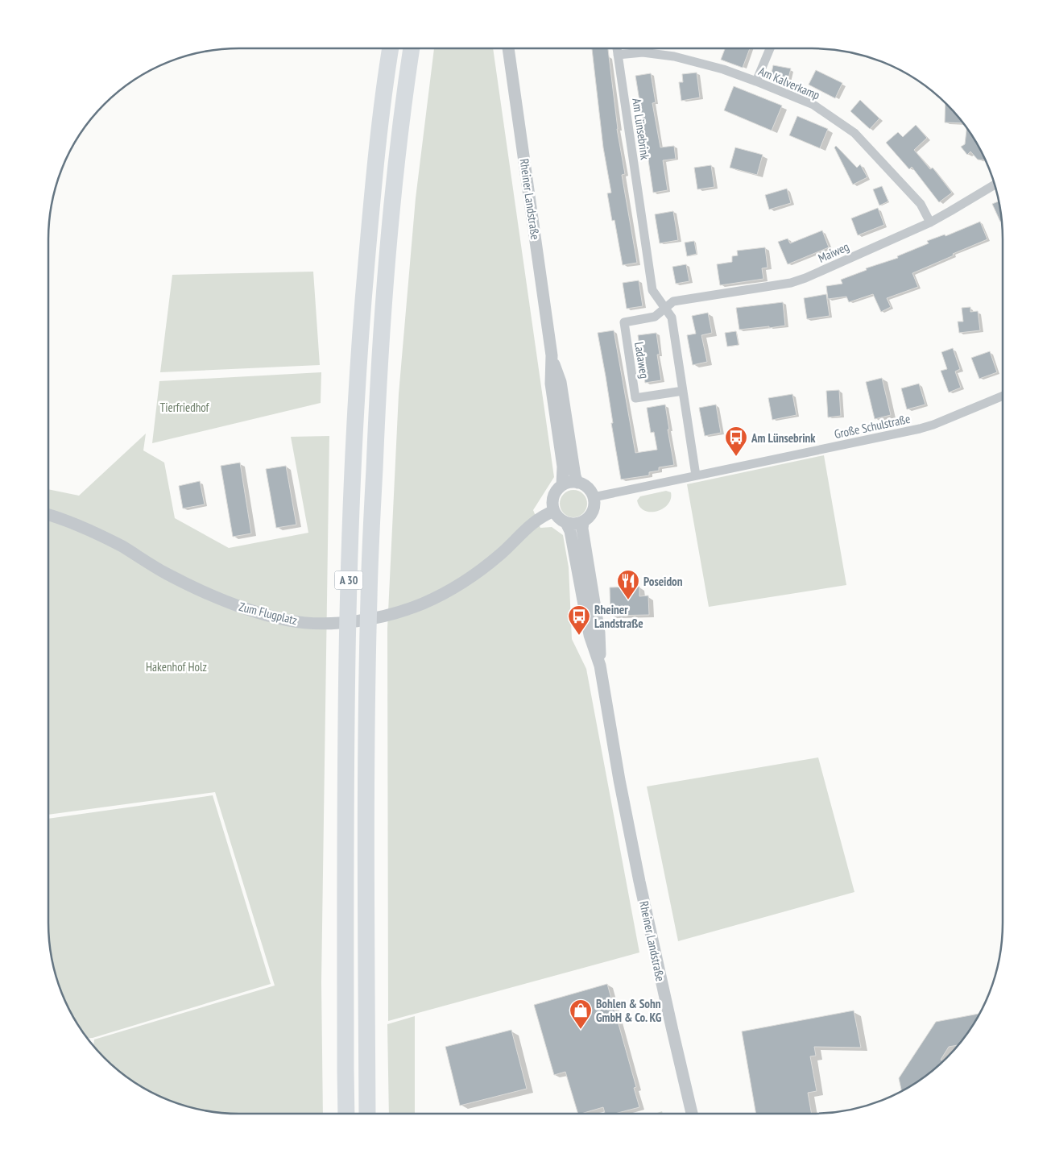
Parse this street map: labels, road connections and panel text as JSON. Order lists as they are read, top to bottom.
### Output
{
  "streets": {
    "highway": ["A 30"],
    "street": [
      "Am Kalverkamp",
      "Am Lünsebrink",
      "Rheiner Landstraße",
      "Maiweg",
      "Ladaweg",
      "Große Schulstraße",
      "Zum Flugplatz"
    ]
  },
  "crossings": [
    ["Am Kalverkamp", "Am Lünsebrink"],
    ["Am Kalverkamp", "Maiweg"],
    ["Am Lünsebrink", "Maiweg"],
    ["Am Lünsebrink", "Ladaweg"],
    ["Am Lünsebrink", "Große Schulstraße"],
    ["Rheiner Landstraße", "Große Schulstraße"],
    ["Rheiner Landstraße", "Zum Flugplatz"],
    ["Maiweg", "Ladaweg"],
    ["Große Schulstraße", "Zum Flugplatz"]
  ],
  "parks": ["Tierfriedhof", "Hakenhof Holz"],
  "places": {
    "bus stop": ["Am Lünsebrink", "Rheiner Landstraße"],
    "restaurant": ["Poseidon"],
    "shop": ["Bohlen & Sohn GmbH & Co. KG"]
  }
}
